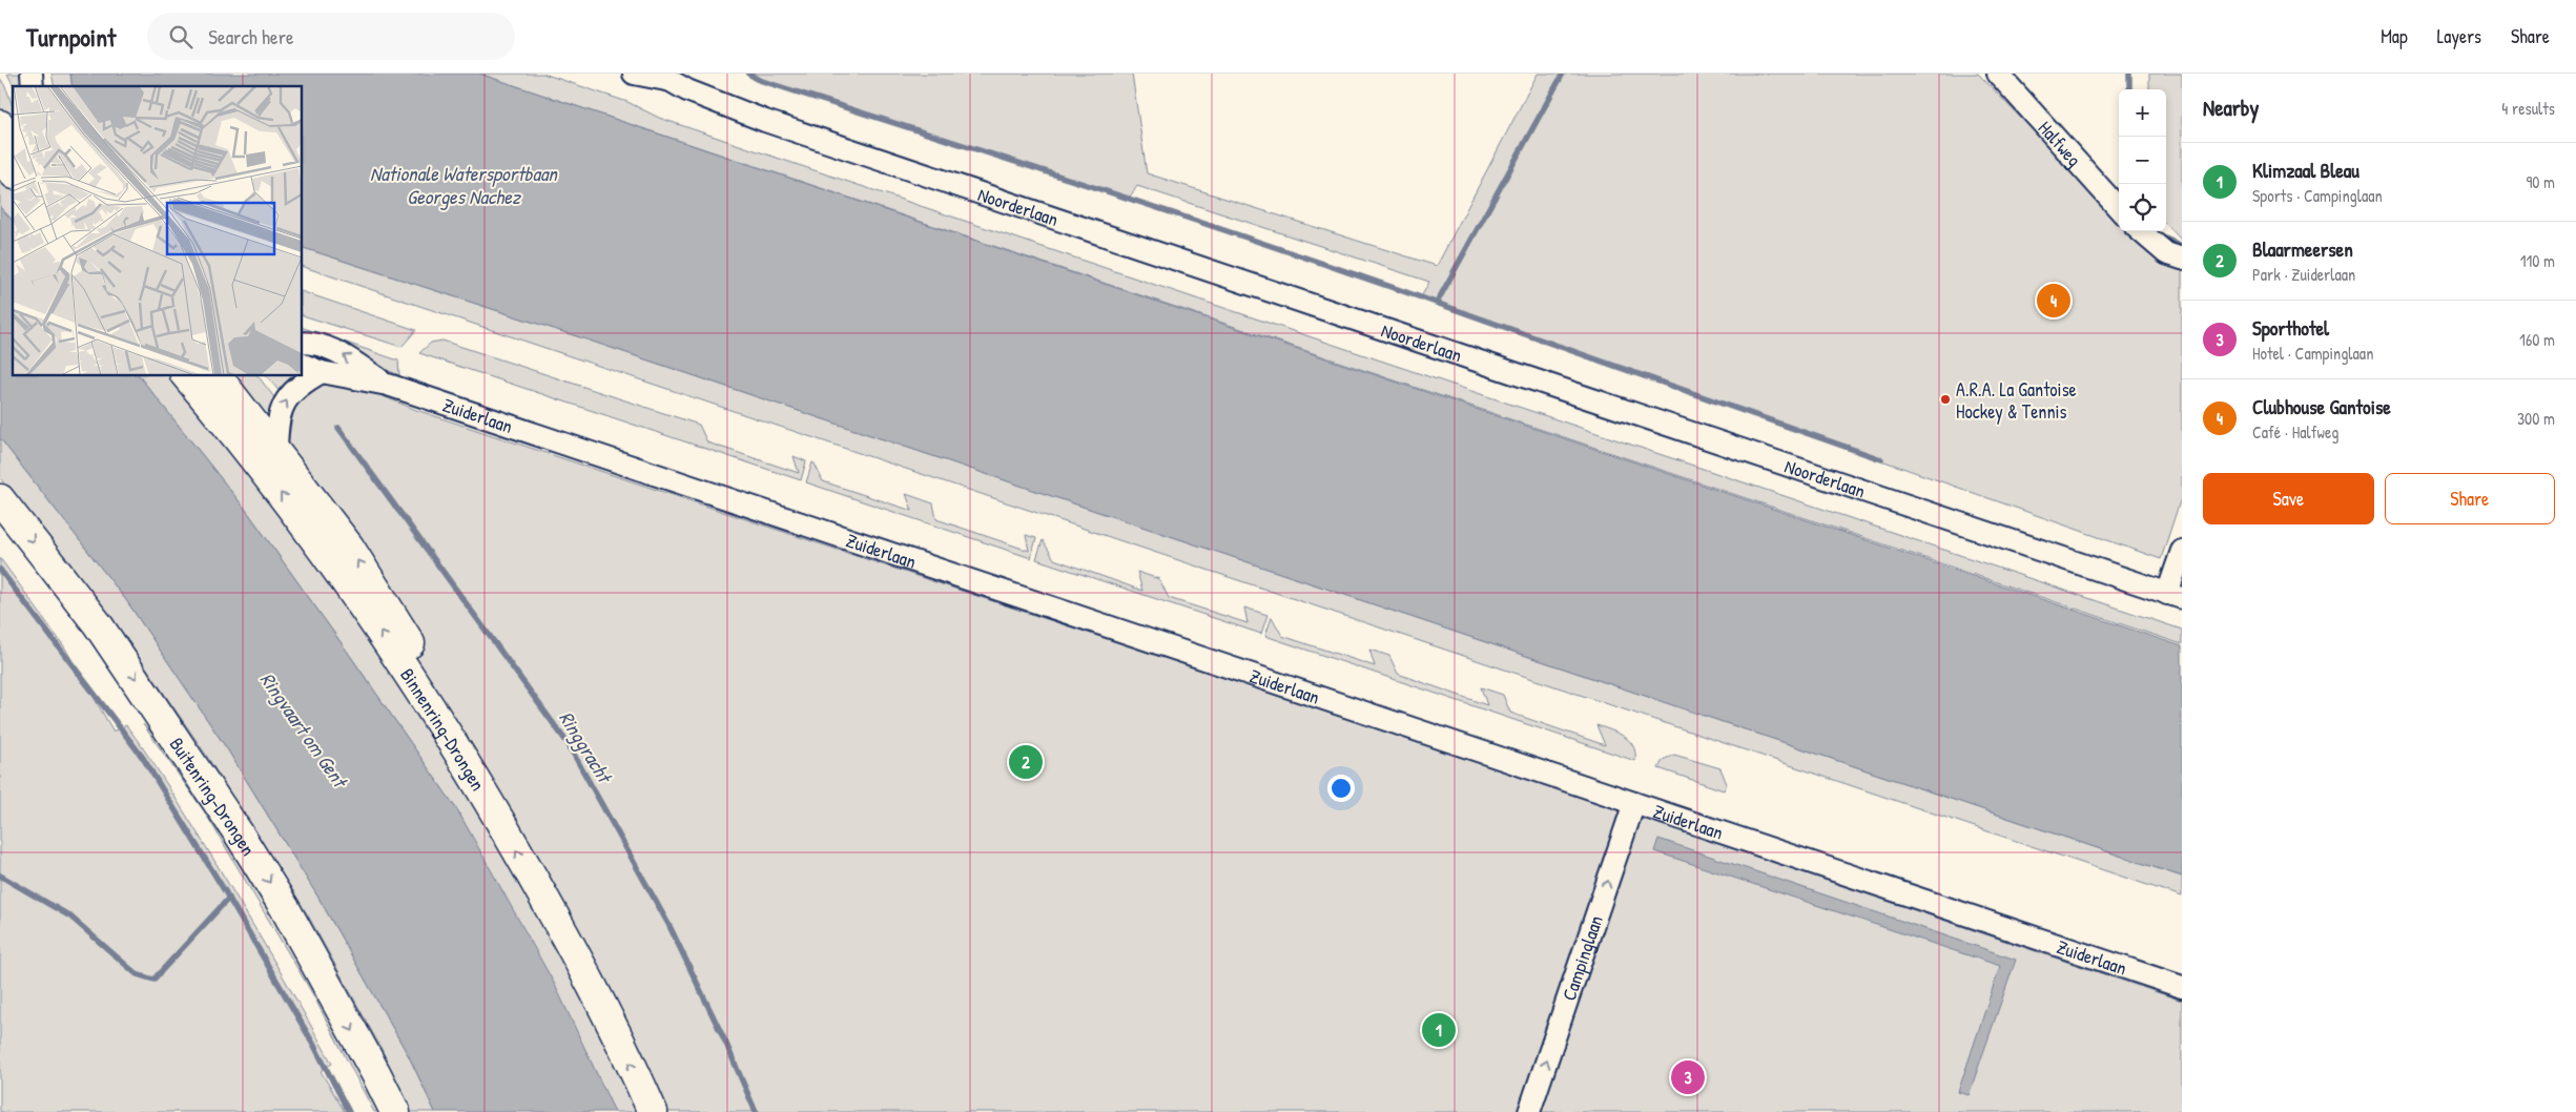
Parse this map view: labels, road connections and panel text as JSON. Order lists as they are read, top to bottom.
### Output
{
  "streets": {
    "highway": ["Binnenring-Drongen", "Buitenring-Drongen"],
    "street": [
      "Halfweg",
      "Noorderlaan",
      "Zuiderlaan",
      "Campinglaan"
    ]
  },
  "crossings": [
    ["Zuiderlaan", "Campinglaan"]
  ],
  "one_way": ["Campinglaan"],
  "water": ["Nationale Watersportbaan Georges Nachez", "Ringvaart om Gent", "Ringgracht"],
  "places": ["A.R.A. La Gantoise Hockey & Tennis"],
  "page": {
    "header": "Turnpoint",
    "search": "Search here",
    "nav": ["Map", "Layers", "Share"],
    "heading": ["Nearby", "4 results"],
    "map_buttons": ["+", "−"],
    "list": [
      {
        "mark": "1",
        "name": "Klimzaal Bleau",
        "note": "Sports · Campinglaan",
        "value": "90 m"
      },
      {
        "mark": "2",
        "name": "Blaarmeersen",
        "note": "Park · Zuiderlaan",
        "value": "110 m"
      },
      {
        "mark": "3",
        "name": "Sporthotel",
        "note": "Hotel · Campinglaan",
        "value": "160 m"
      },
      {
        "mark": "4",
        "name": "Clubhouse Gantoise",
        "note": "Café · Halfweg",
        "value": "300 m"
      }
    ],
    "pins": [
      "4",
      "2",
      "1",
      "3"
    ],
    "buttons": ["Save", "Share"]
  }
}
